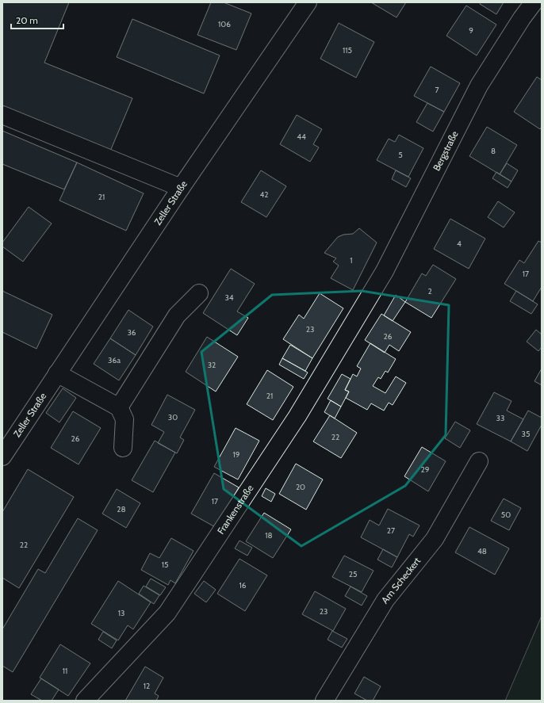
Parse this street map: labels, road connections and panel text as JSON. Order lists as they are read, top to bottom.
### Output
{
  "streets": {
    "street": [
      "Bergstraße",
      "Zeller Straße",
      "Frankenstraße",
      "Am Scheckert"
    ]
  },
  "crossings": [
    ["Bergstraße", "Frankenstraße"]
  ],
  "house_numbers": [
    "106",
    "9",
    "115",
    "7",
    "44",
    "8",
    "5",
    "42",
    "21",
    "4",
    "1",
    "17",
    "2",
    "34",
    "23",
    "36",
    "26",
    "36a",
    "32",
    "21",
    "30",
    "33",
    "35",
    "22",
    "26",
    "19",
    "29",
    "20",
    "17",
    "28",
    "50",
    "27",
    "18",
    "22",
    "48",
    "15",
    "25",
    "16",
    "23",
    "13",
    "11",
    "12"
  ],
  "scale_bar": "20 m"
}
